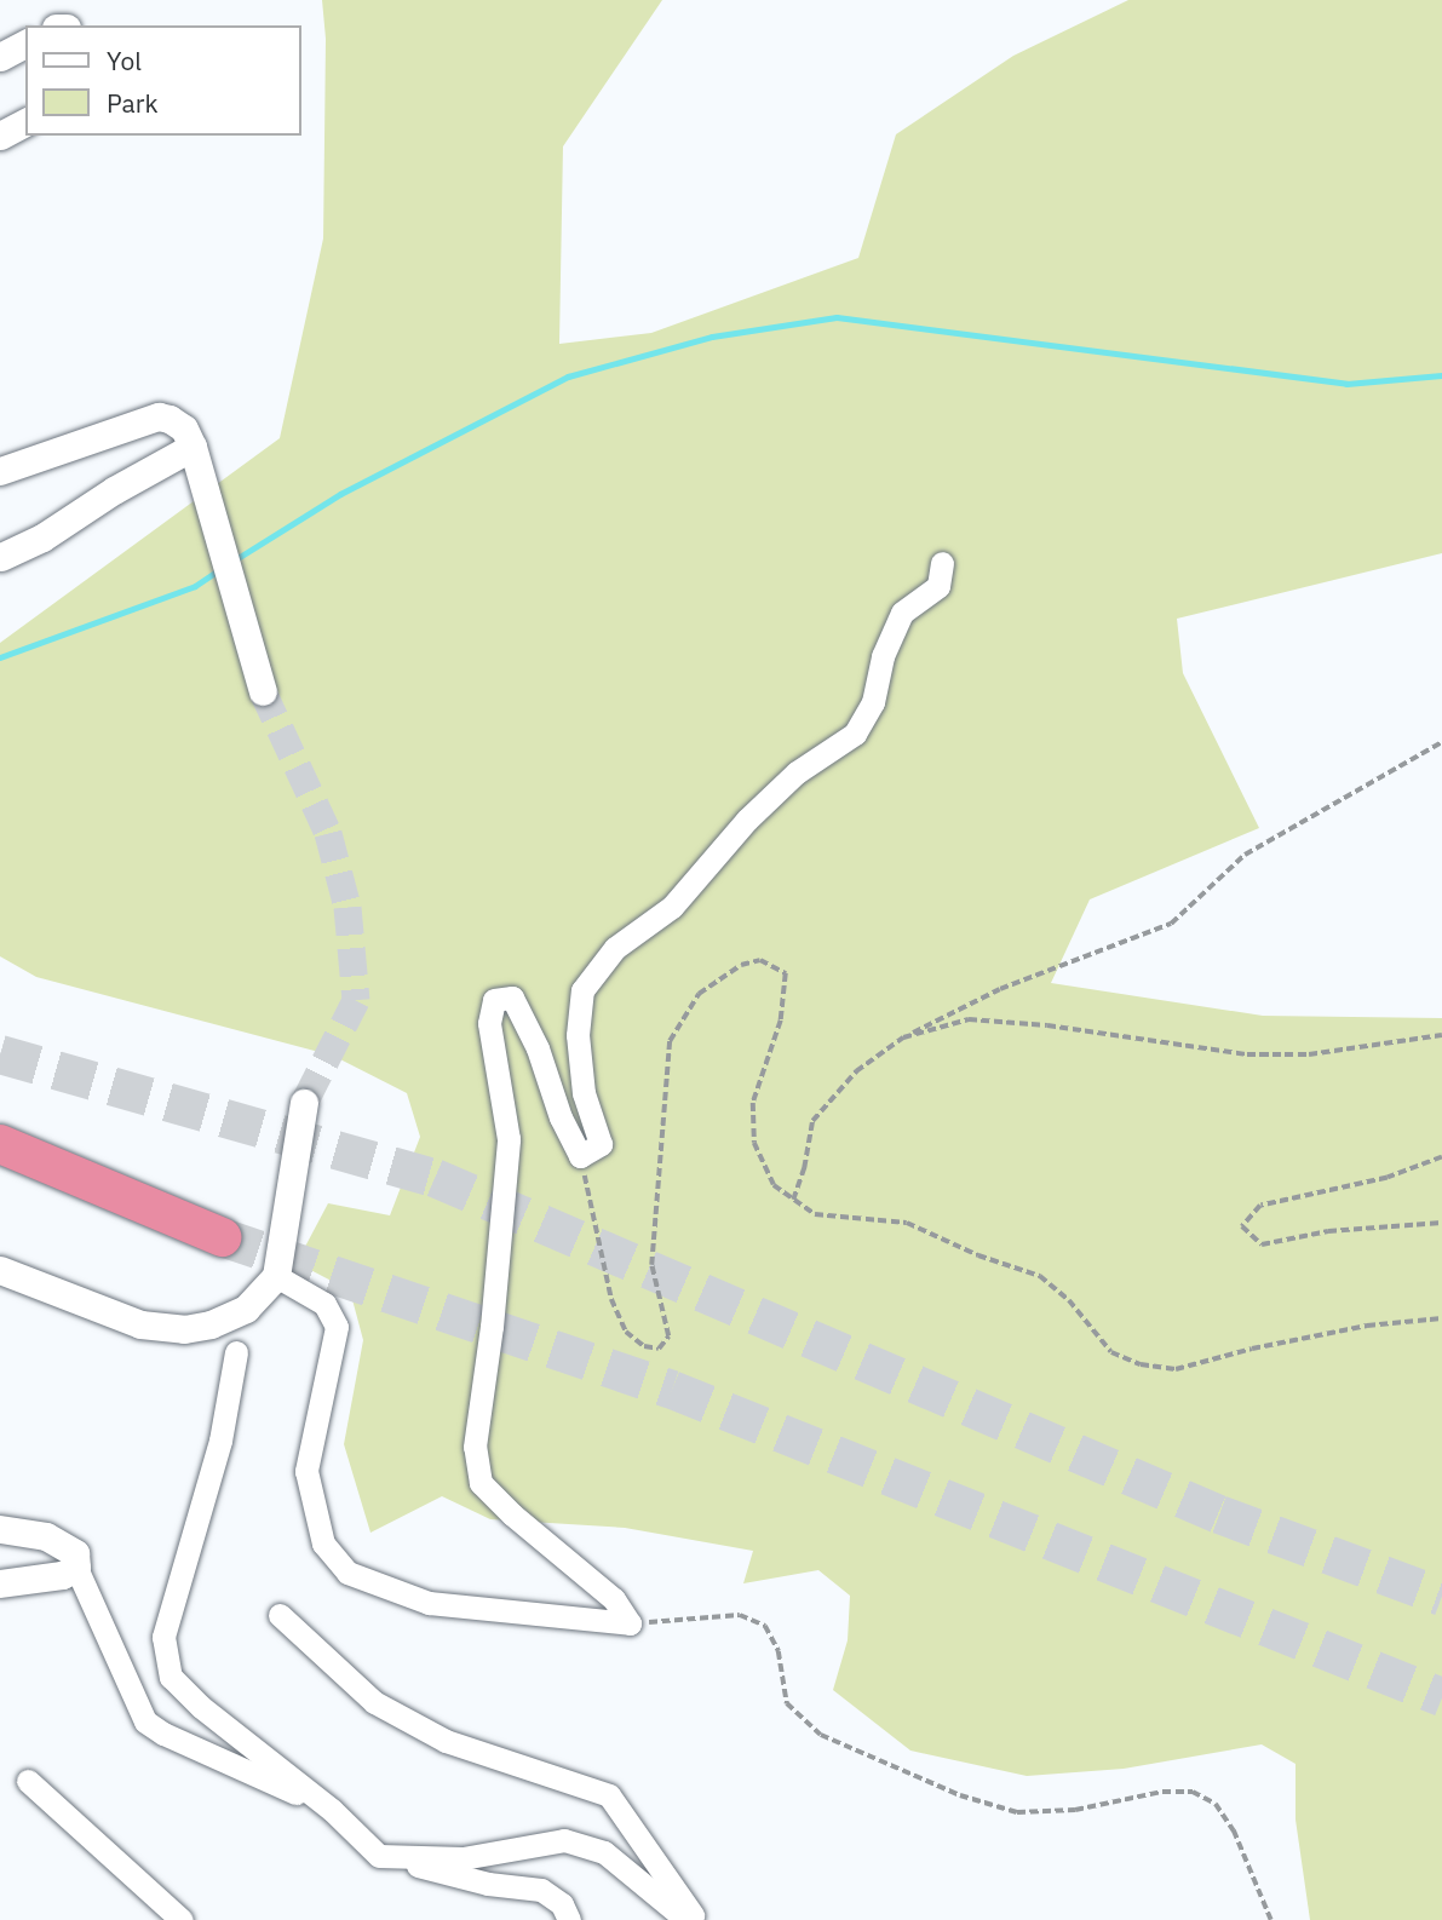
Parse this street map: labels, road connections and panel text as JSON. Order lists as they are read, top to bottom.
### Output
{
  "legend": ["Yol", "Park"]
}
